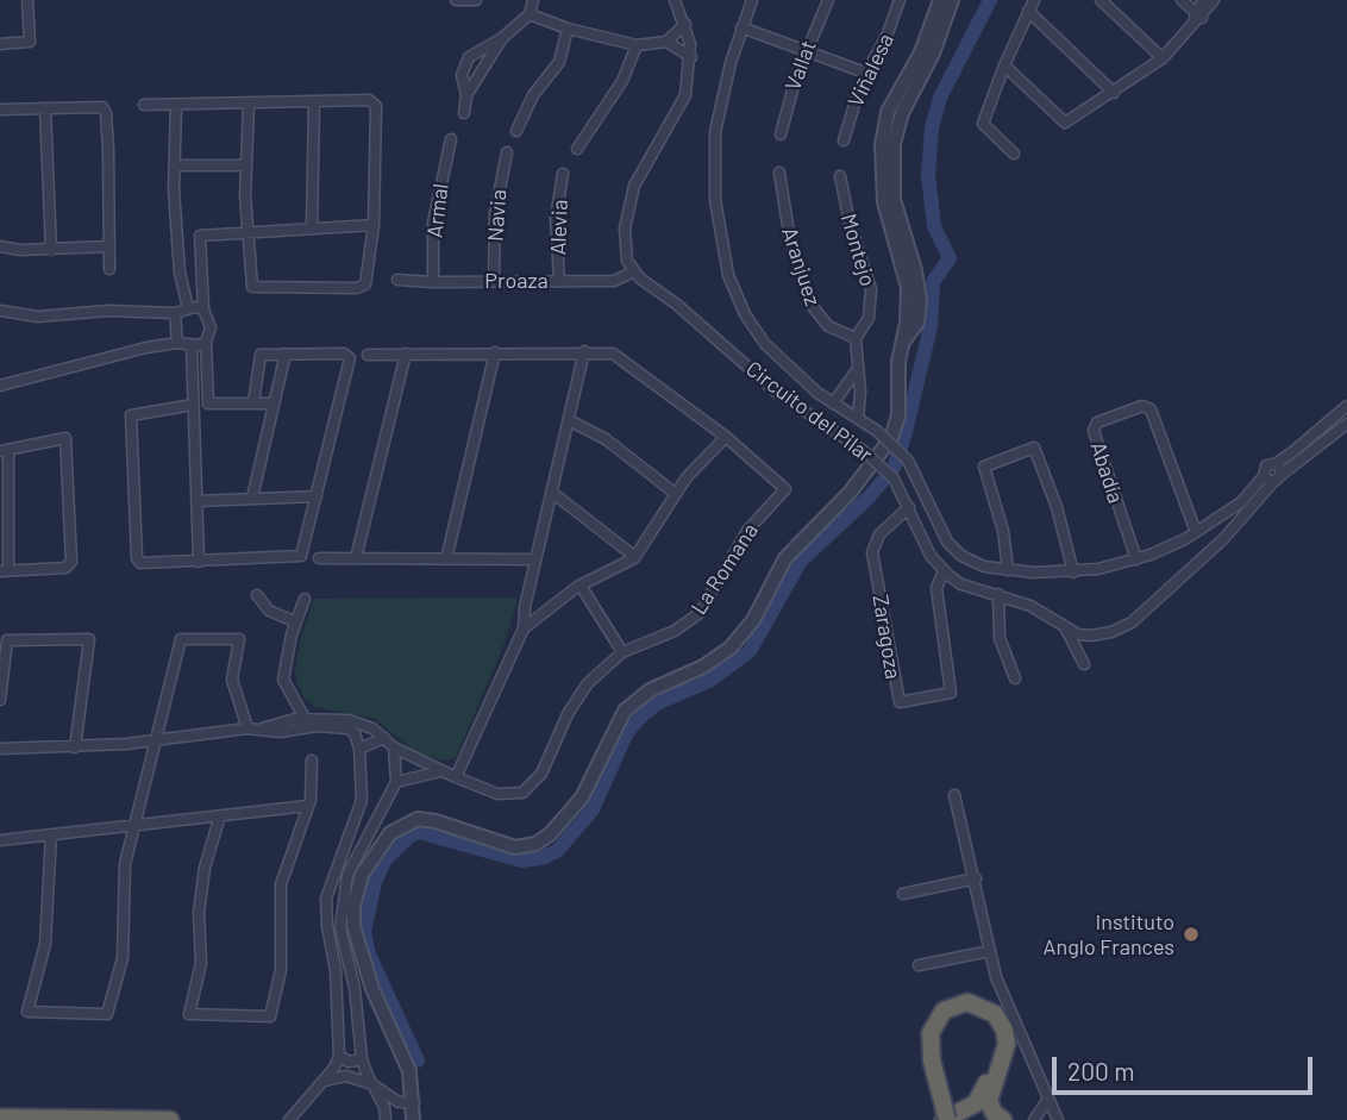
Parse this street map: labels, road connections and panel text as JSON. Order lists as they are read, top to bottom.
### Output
{
  "streets": {
    "street": [
      "Vallat",
      "Viñalesa",
      "Armal",
      "Navia",
      "Alevia",
      "Montejo",
      "Aranjuez",
      "Proaza",
      "Circuito del Pilar",
      "Abadía",
      "La Romana",
      "Zaragoza"
    ]
  },
  "crossings": [
    ["Armal", "Proaza"],
    ["Navia", "Proaza"],
    ["Alevia", "Proaza"],
    ["Montejo", "Aranjuez"],
    ["Montejo", "Circuito del Pilar"],
    ["Proaza", "Circuito del Pilar"],
    ["Circuito del Pilar", "Abadía"],
    ["Circuito del Pilar", "Zaragoza"]
  ],
  "places": ["Instituto Anglo Frances"],
  "scale_bar": "200 m"
}
